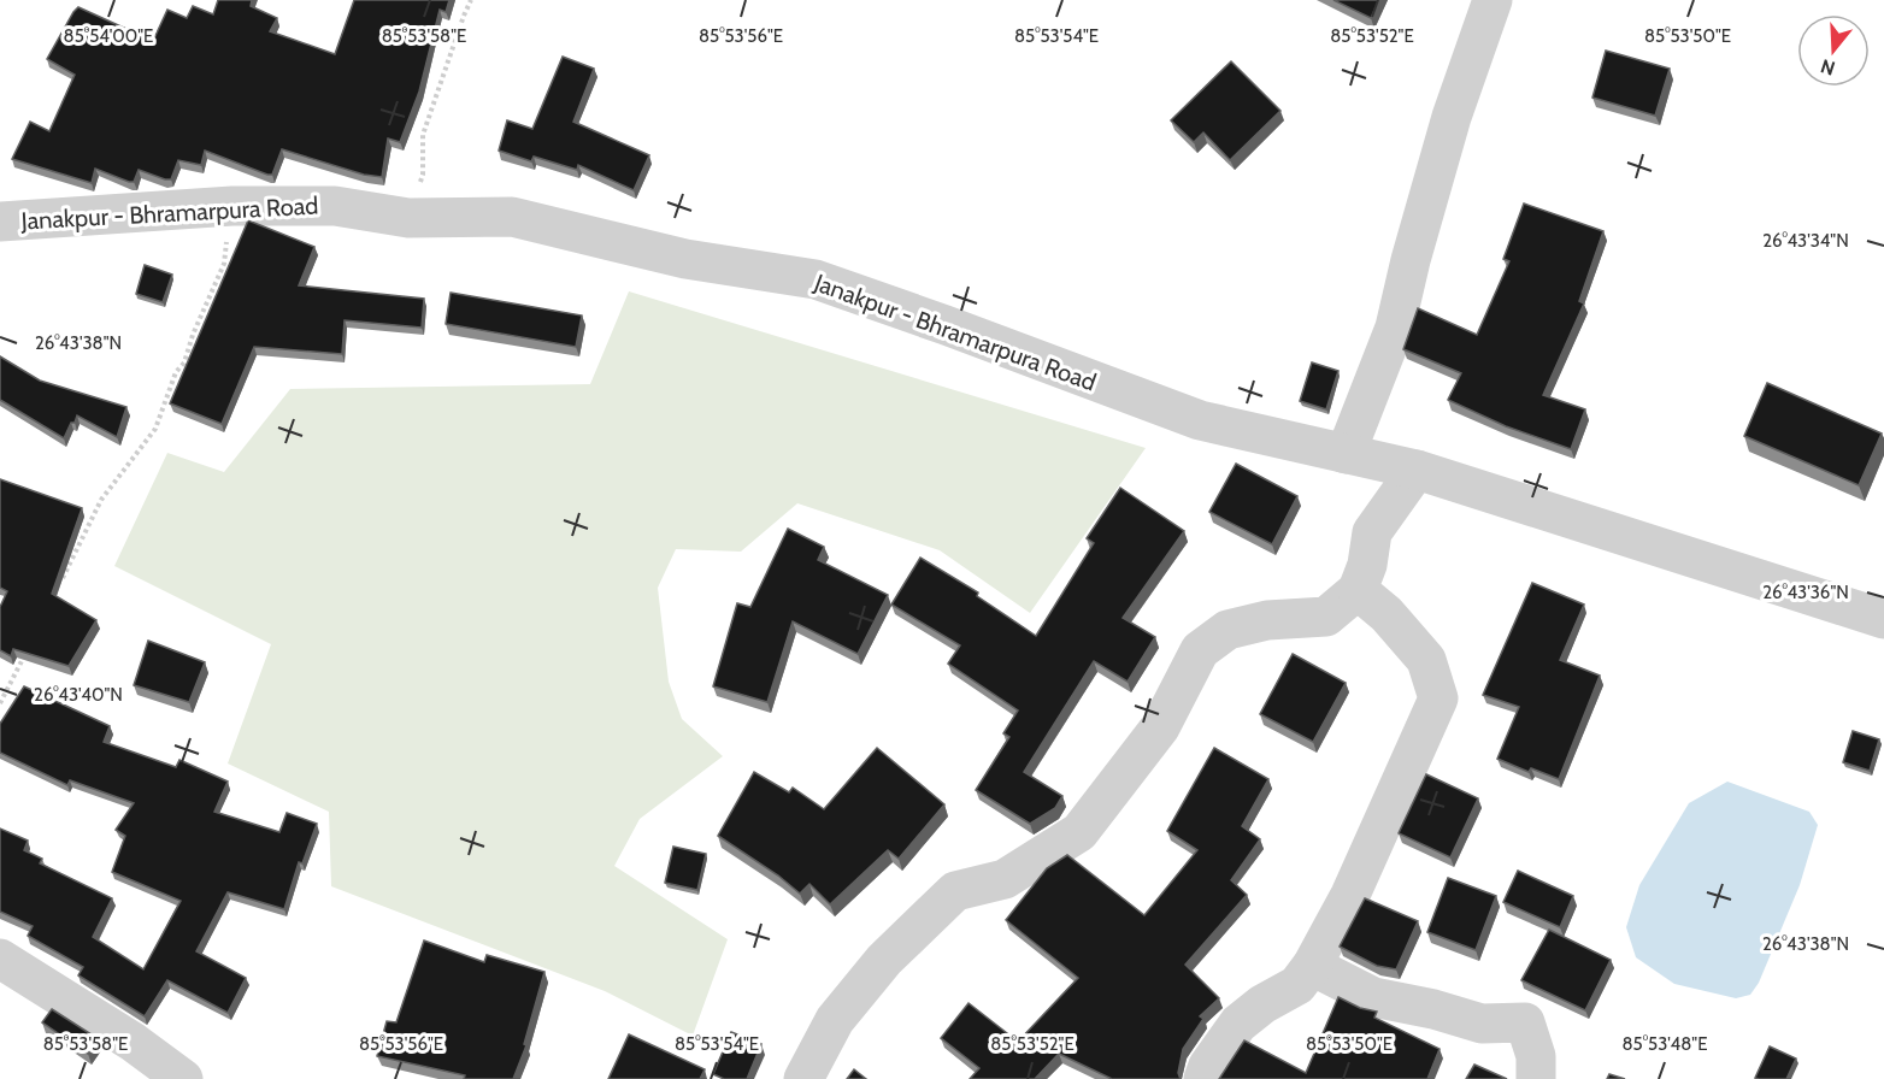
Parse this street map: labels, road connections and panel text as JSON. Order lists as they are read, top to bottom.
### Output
{
  "streets": {
    "street": ["Janakpur - Bhramarpura Road"]
  },
  "north": "bottom",
  "coordinates": [
    "85°54'00\"E",
    "85°53'58\"E",
    "85°53'56\"E",
    "85°53'54\"E",
    "85°53'52\"E",
    "85°53'50\"E",
    "26°43'34\"N",
    "26°43'38\"N",
    "26°43'36\"N",
    "26°43'40\"N",
    "85°53'48\"E"
  ]
}
